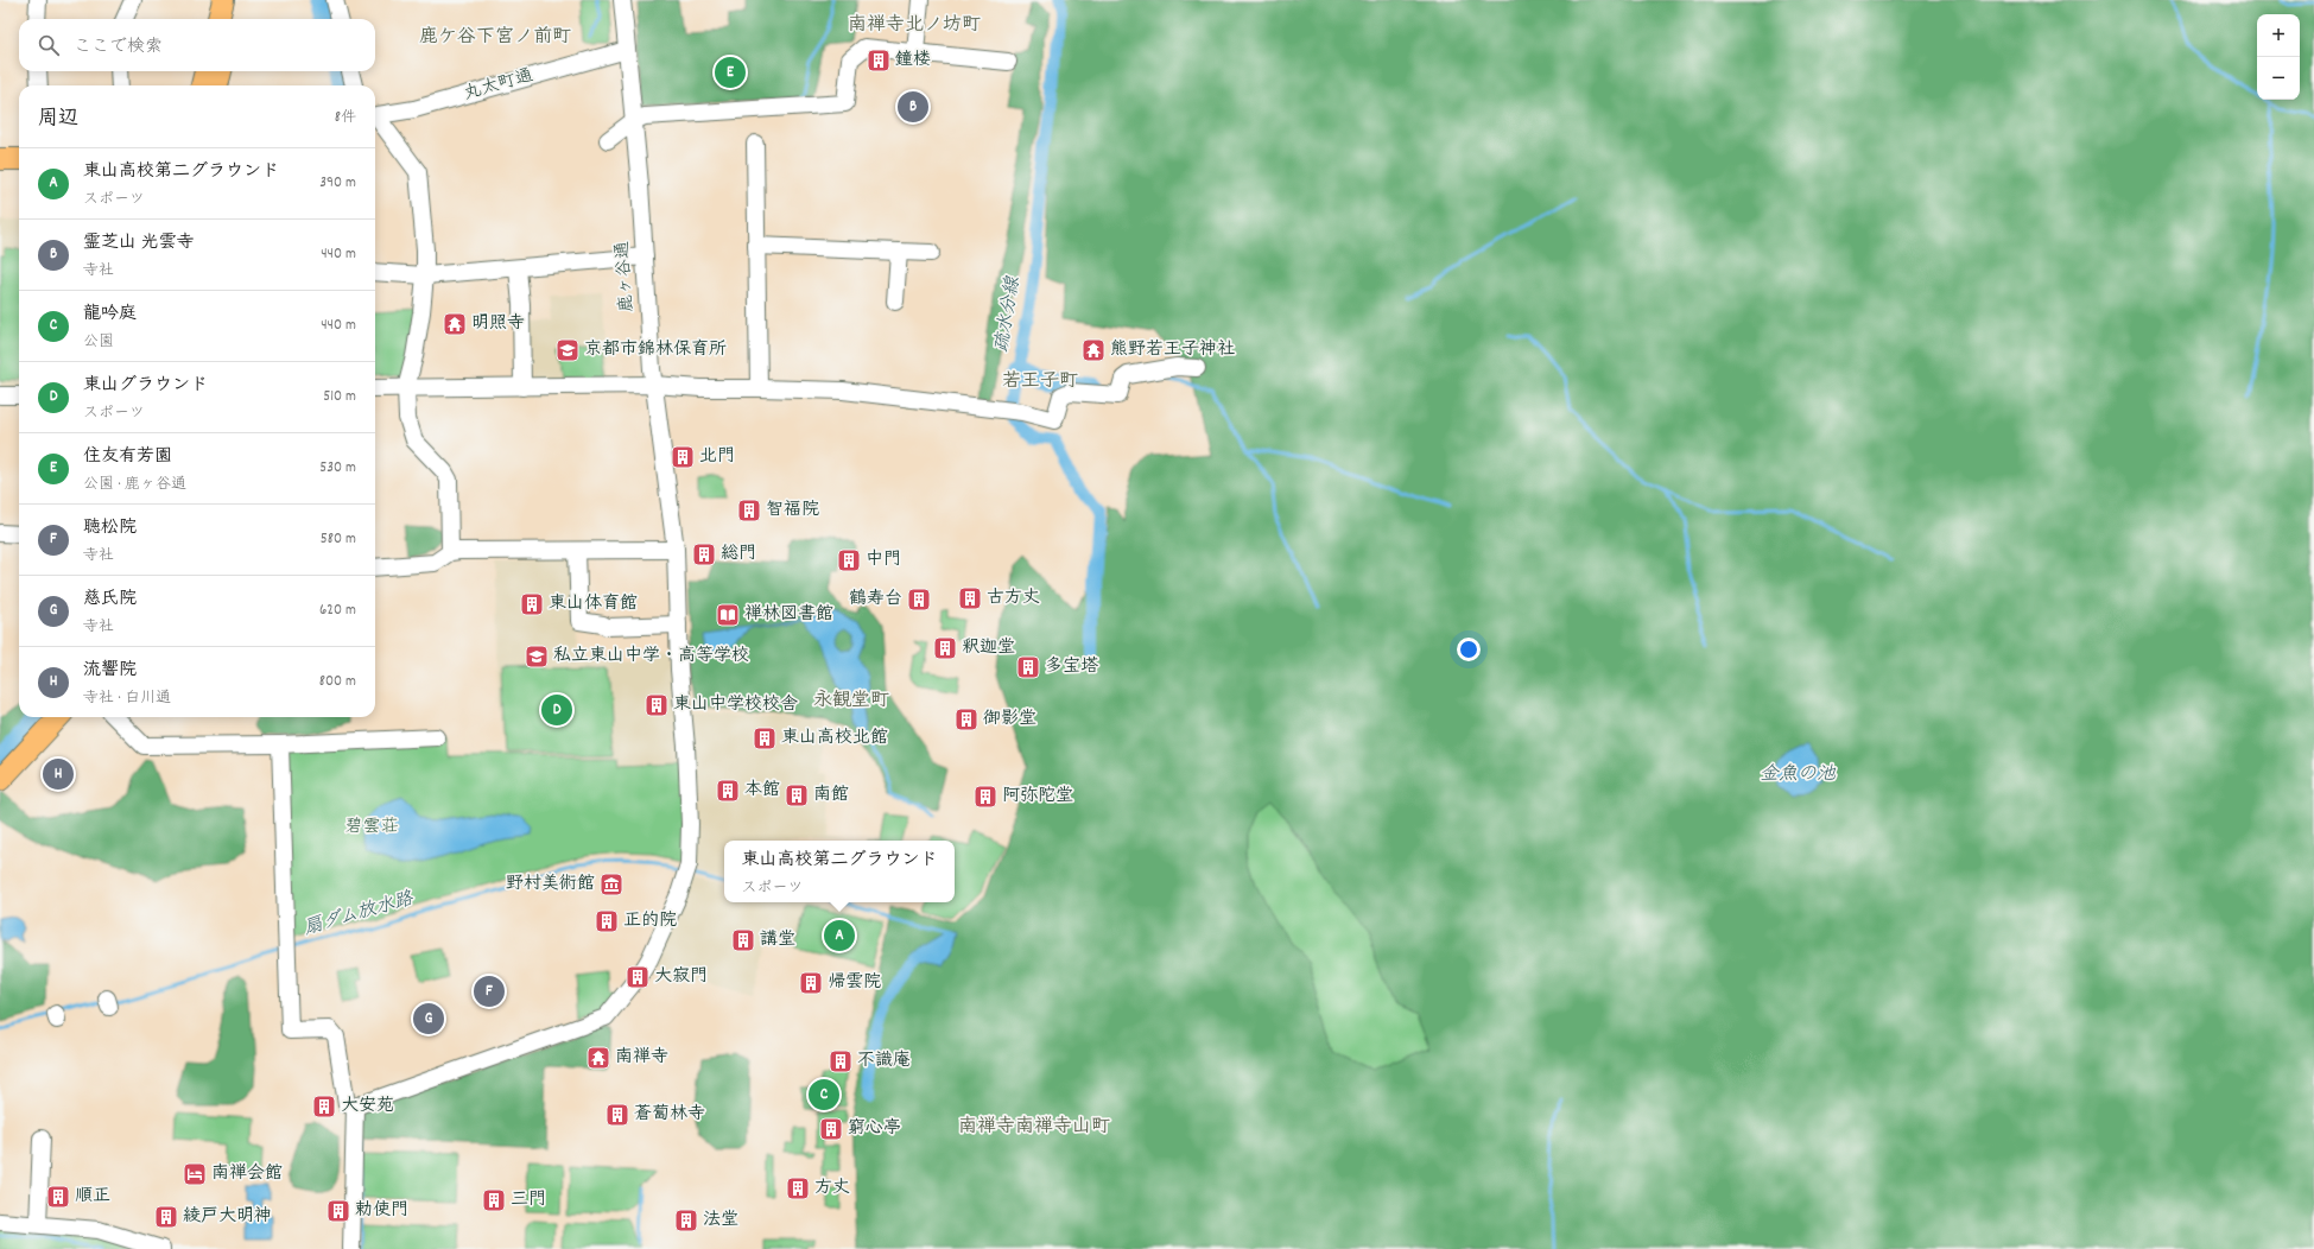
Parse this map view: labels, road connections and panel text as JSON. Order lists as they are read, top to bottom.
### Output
{
  "streets": {
    "street": ["丸太町通", "鹿ヶ谷通"]
  },
  "crossings": [
    ["丸太町通", "鹿ヶ谷通"]
  ],
  "districts": [
    "南禅寺北ノ坊町",
    "鹿ケ谷下宮ノ前町",
    "若王子町",
    "永観堂町",
    "南禅寺南禅寺山町"
  ],
  "water": ["疏水分線", "金魚の池", "扇ダム放水路"],
  "parks": ["碧雲荘"],
  "places": {
    "building": [
      "鐘楼",
      "北門",
      "智福院",
      "総門",
      "中門",
      "古方丈",
      "鶴寿台",
      "東山体育館",
      "釈迦堂",
      "多宝塔",
      "東山中学校校舎",
      "御影堂",
      "東山高校北館",
      "本館",
      "南館",
      "阿弥陀堂",
      "正的院",
      "講堂",
      "大寂門",
      "帰雲院",
      "不識庵",
      "大安苑",
      "蒼蔔林寺",
      "窮心亭",
      "方丈",
      "順正",
      "三門",
      "勅使門",
      "綾戸大明神",
      "法堂"
    ],
    "temple": ["明照寺", "熊野若王子神社", "南禅寺"],
    "school or university": ["京都市錦林保育所", "私立東山中学・高等学校"],
    "library": ["禅林図書館"],
    "museum": ["野村美術館"],
    "hotel": ["南禅会館"]
  },
  "page": {
    "map_buttons": ["+", "−"],
    "search": "ここで検索",
    "pins": [
      "E",
      "B",
      "D",
      "H",
      "A",
      "F",
      "G",
      "C"
    ],
    "heading": ["周辺", "8件"],
    "list": [
      {
        "mark": "A",
        "name": "東山高校第二グラウンド",
        "note": "スポーツ",
        "value": "390 m"
      },
      {
        "mark": "B",
        "name": "霊芝山 光雲寺",
        "note": "寺社",
        "value": "440 m"
      },
      {
        "mark": "C",
        "name": "龍吟庭",
        "note": "公園",
        "value": "440 m"
      },
      {
        "mark": "D",
        "name": "東山グラウンド",
        "note": "スポーツ",
        "value": "510 m"
      },
      {
        "mark": "E",
        "name": "住友有芳園",
        "note": "公園 · 鹿ヶ谷通",
        "value": "530 m"
      },
      {
        "mark": "F",
        "name": "聴松院",
        "note": "寺社",
        "value": "580 m"
      },
      {
        "mark": "G",
        "name": "慈氏院",
        "note": "寺社",
        "value": "620 m"
      },
      {
        "mark": "H",
        "name": "流響院",
        "note": "寺社 · 白川通",
        "value": "800 m"
      }
    ],
    "popup": ["東山高校第二グラウンド", "スポーツ"]
  }
}
